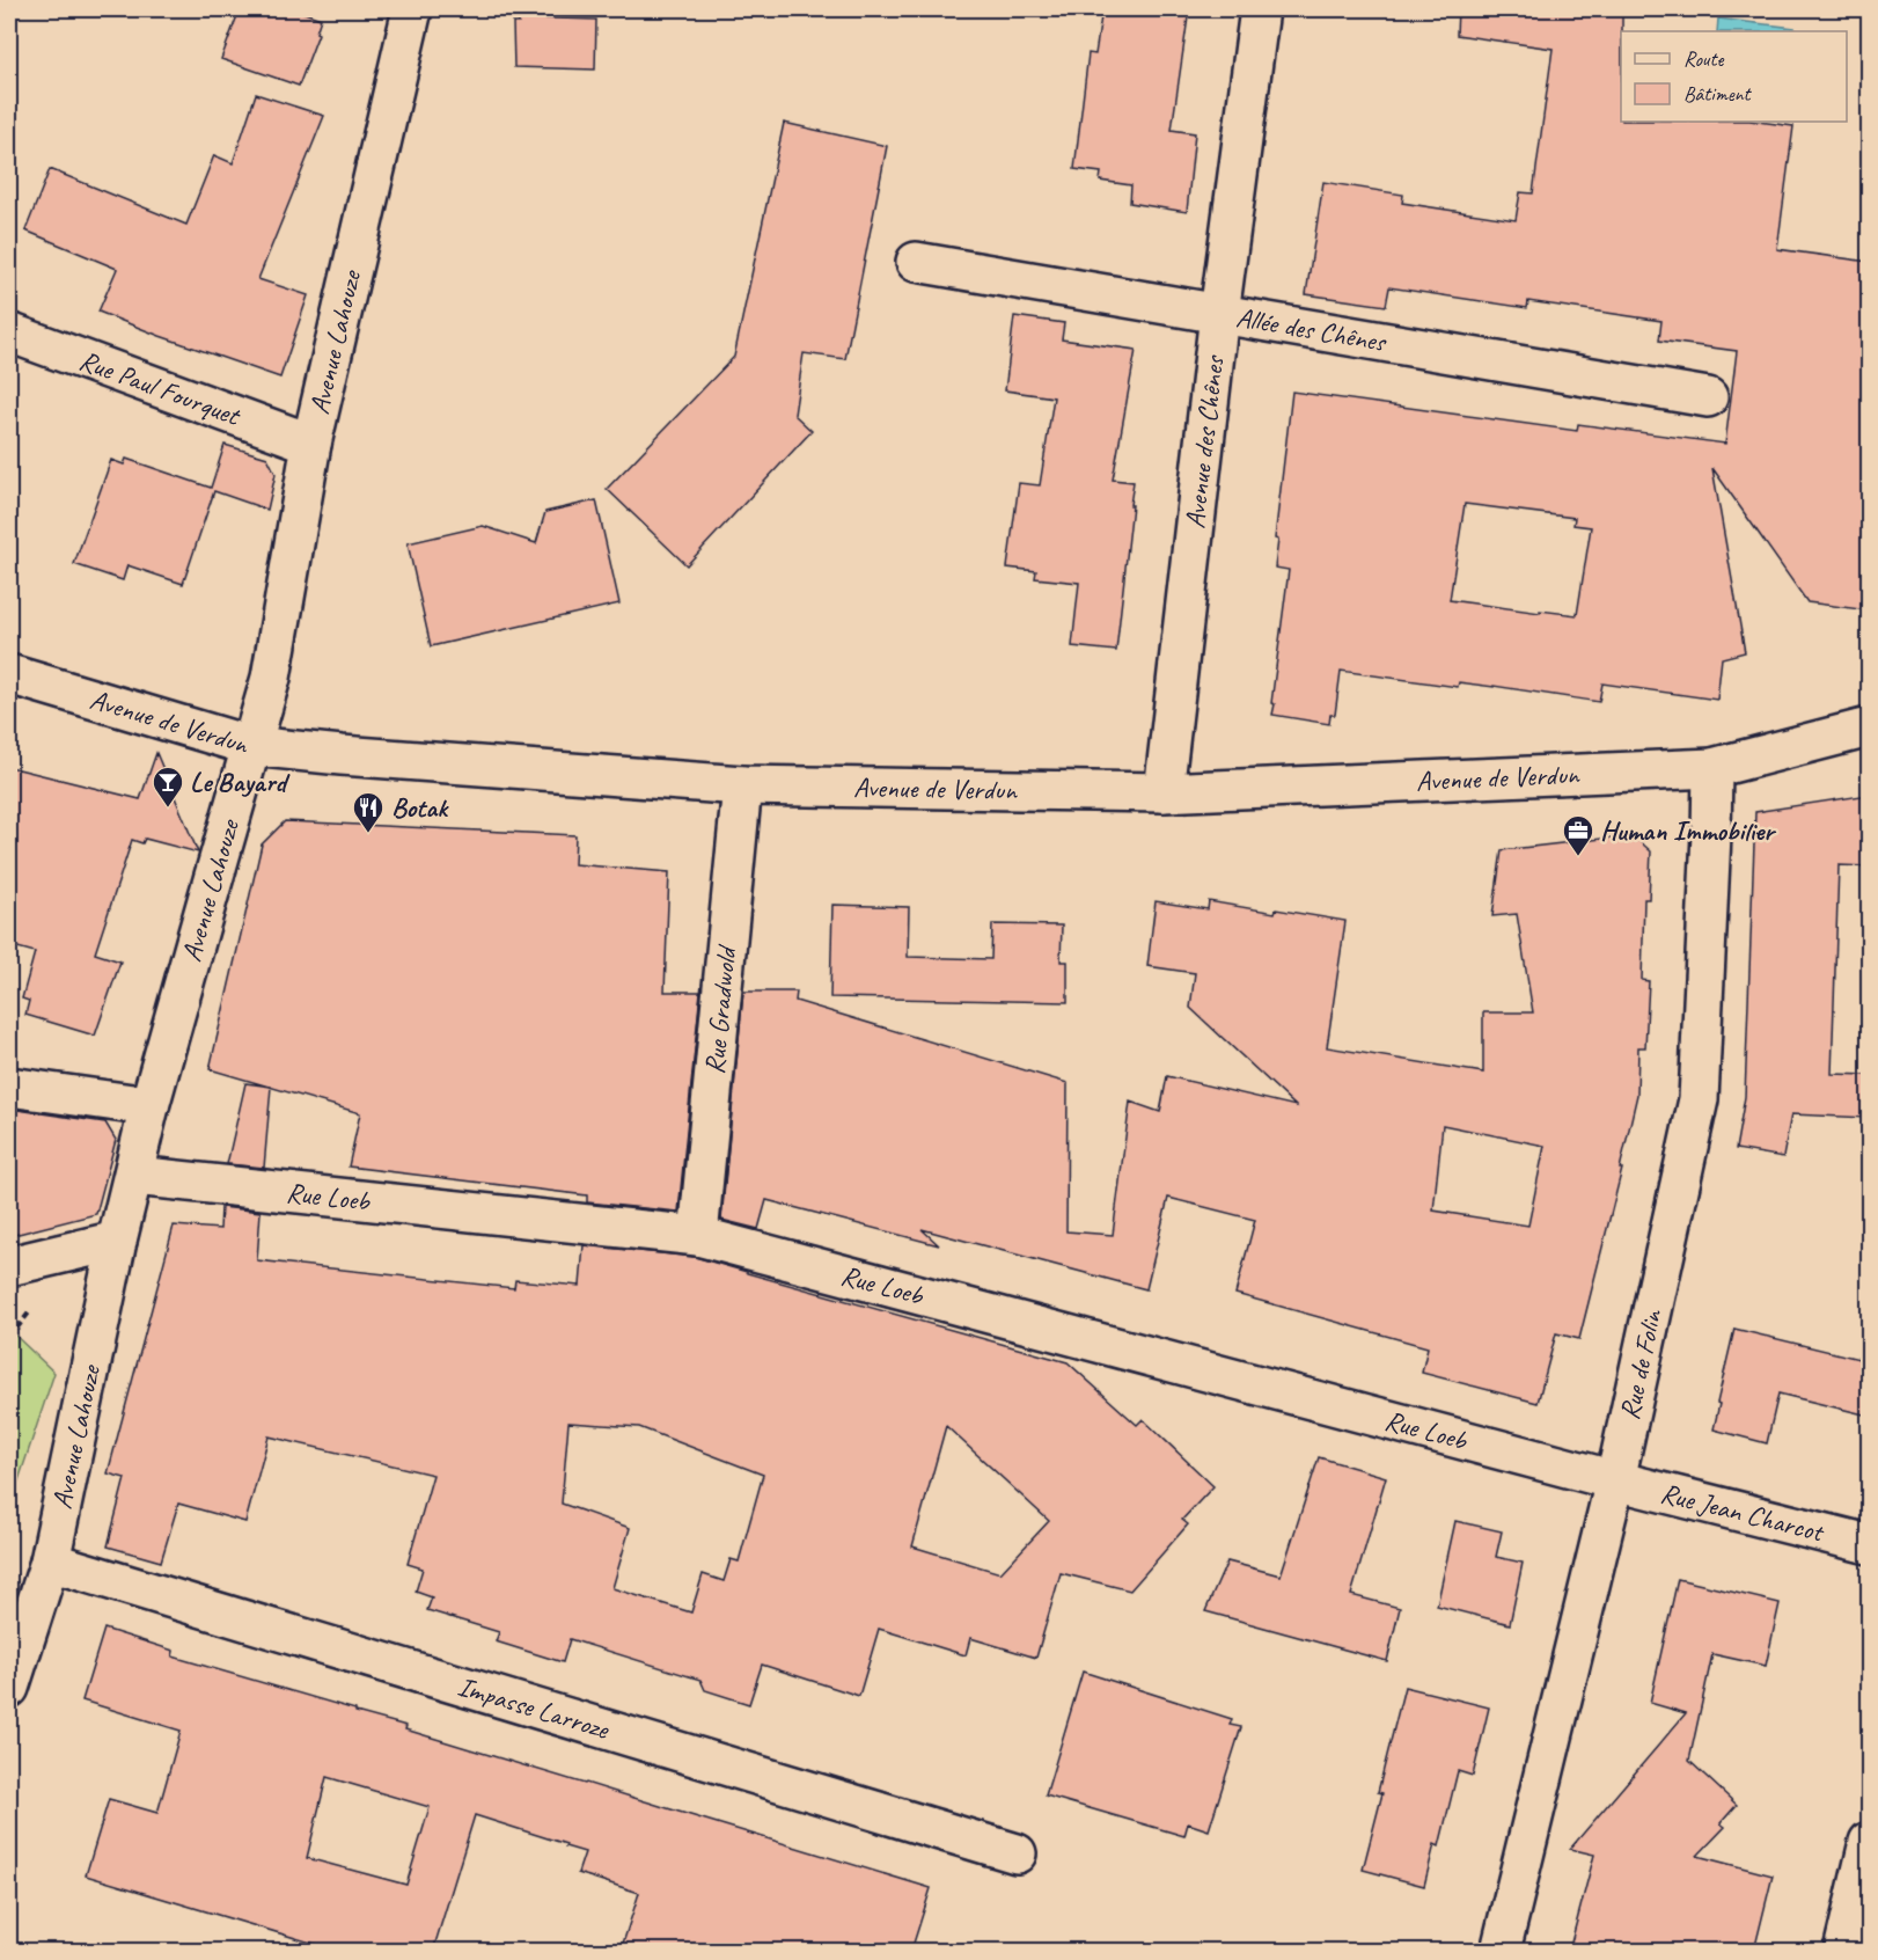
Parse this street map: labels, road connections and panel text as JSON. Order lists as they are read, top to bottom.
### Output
{
  "streets": {
    "street": [
      "Allée des Chênes",
      "Avenue Lahouze",
      "Rue Paul Fourquet",
      "Avenue des Chênes",
      "Avenue de Verdun",
      "Rue Gradwold",
      "Rue Loeb",
      "Rue de Folin",
      "Rue Jean Charcot",
      "Impasse Larroze"
    ]
  },
  "crossings": [
    ["Allée des Chênes", "Avenue des Chênes"],
    ["Avenue Lahouze", "Rue Paul Fourquet"],
    ["Avenue Lahouze", "Avenue de Verdun"],
    ["Avenue Lahouze", "Rue Loeb"],
    ["Avenue Lahouze", "Impasse Larroze"],
    ["Avenue des Chênes", "Avenue de Verdun"],
    ["Avenue de Verdun", "Rue Gradwold"],
    ["Avenue de Verdun", "Rue de Folin"],
    ["Rue Gradwold", "Rue Loeb"],
    ["Rue Loeb", "Rue de Folin"],
    ["Rue Loeb", "Rue Jean Charcot"],
    ["Rue de Folin", "Rue Jean Charcot"]
  ],
  "places": {
    "bar": ["Le Bayard"],
    "restaurant": ["Botak"],
    "office": ["Human Immobilier"]
  },
  "legend": ["Route", "Bâtiment"]
}
